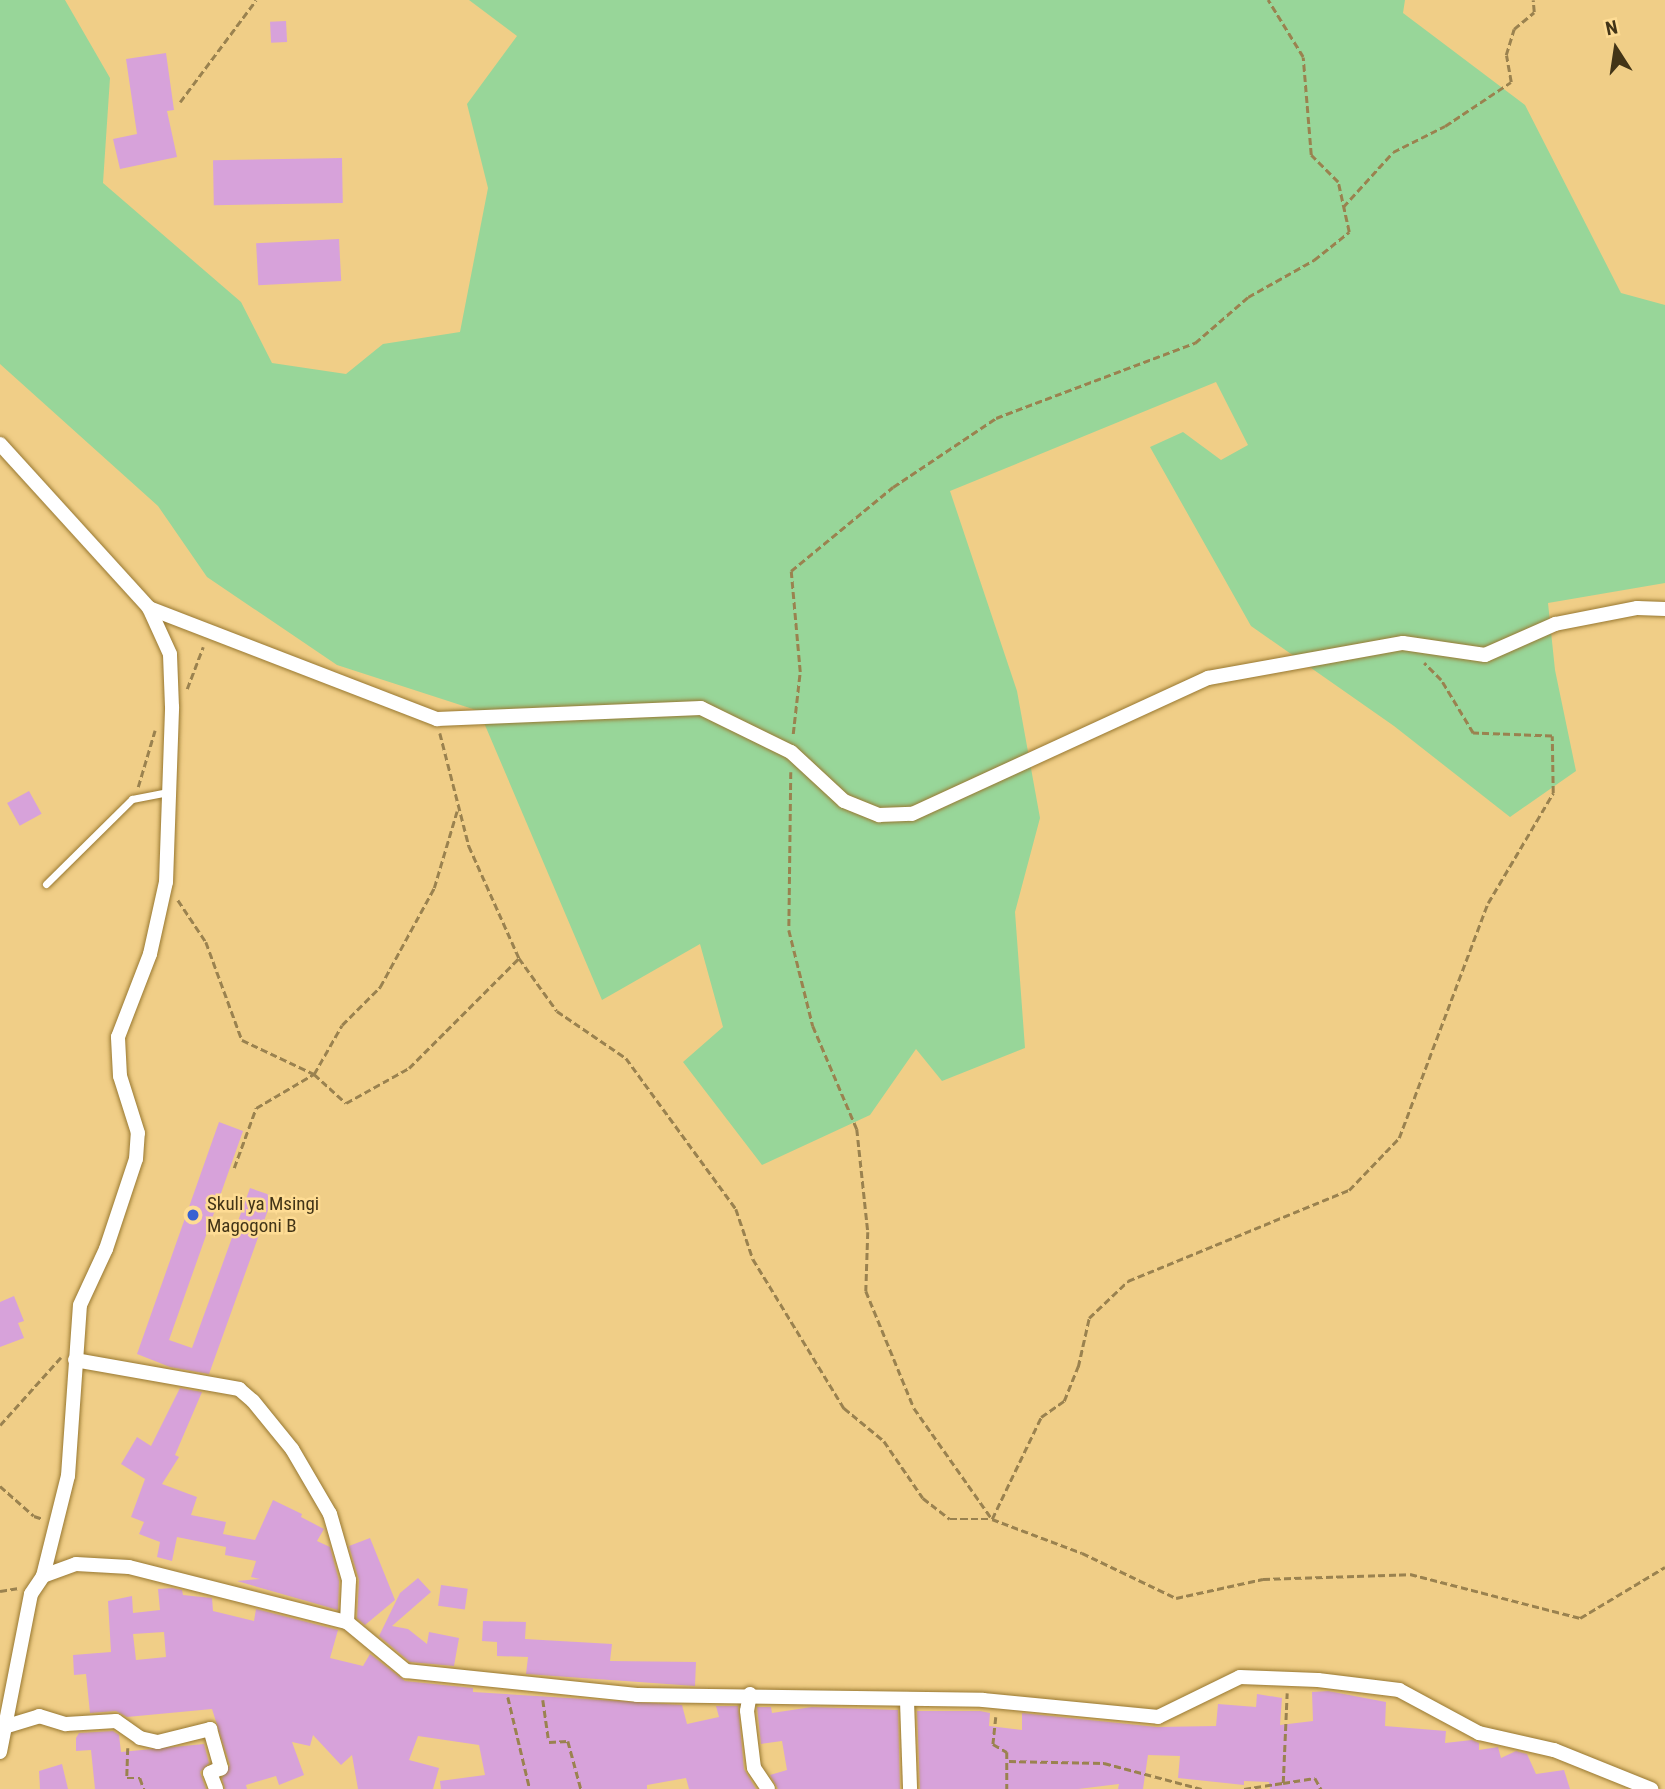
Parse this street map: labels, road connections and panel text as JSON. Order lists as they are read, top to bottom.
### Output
{
  "places": ["Skuli ya Msingi Magogoni B"],
  "north": "top"
}
